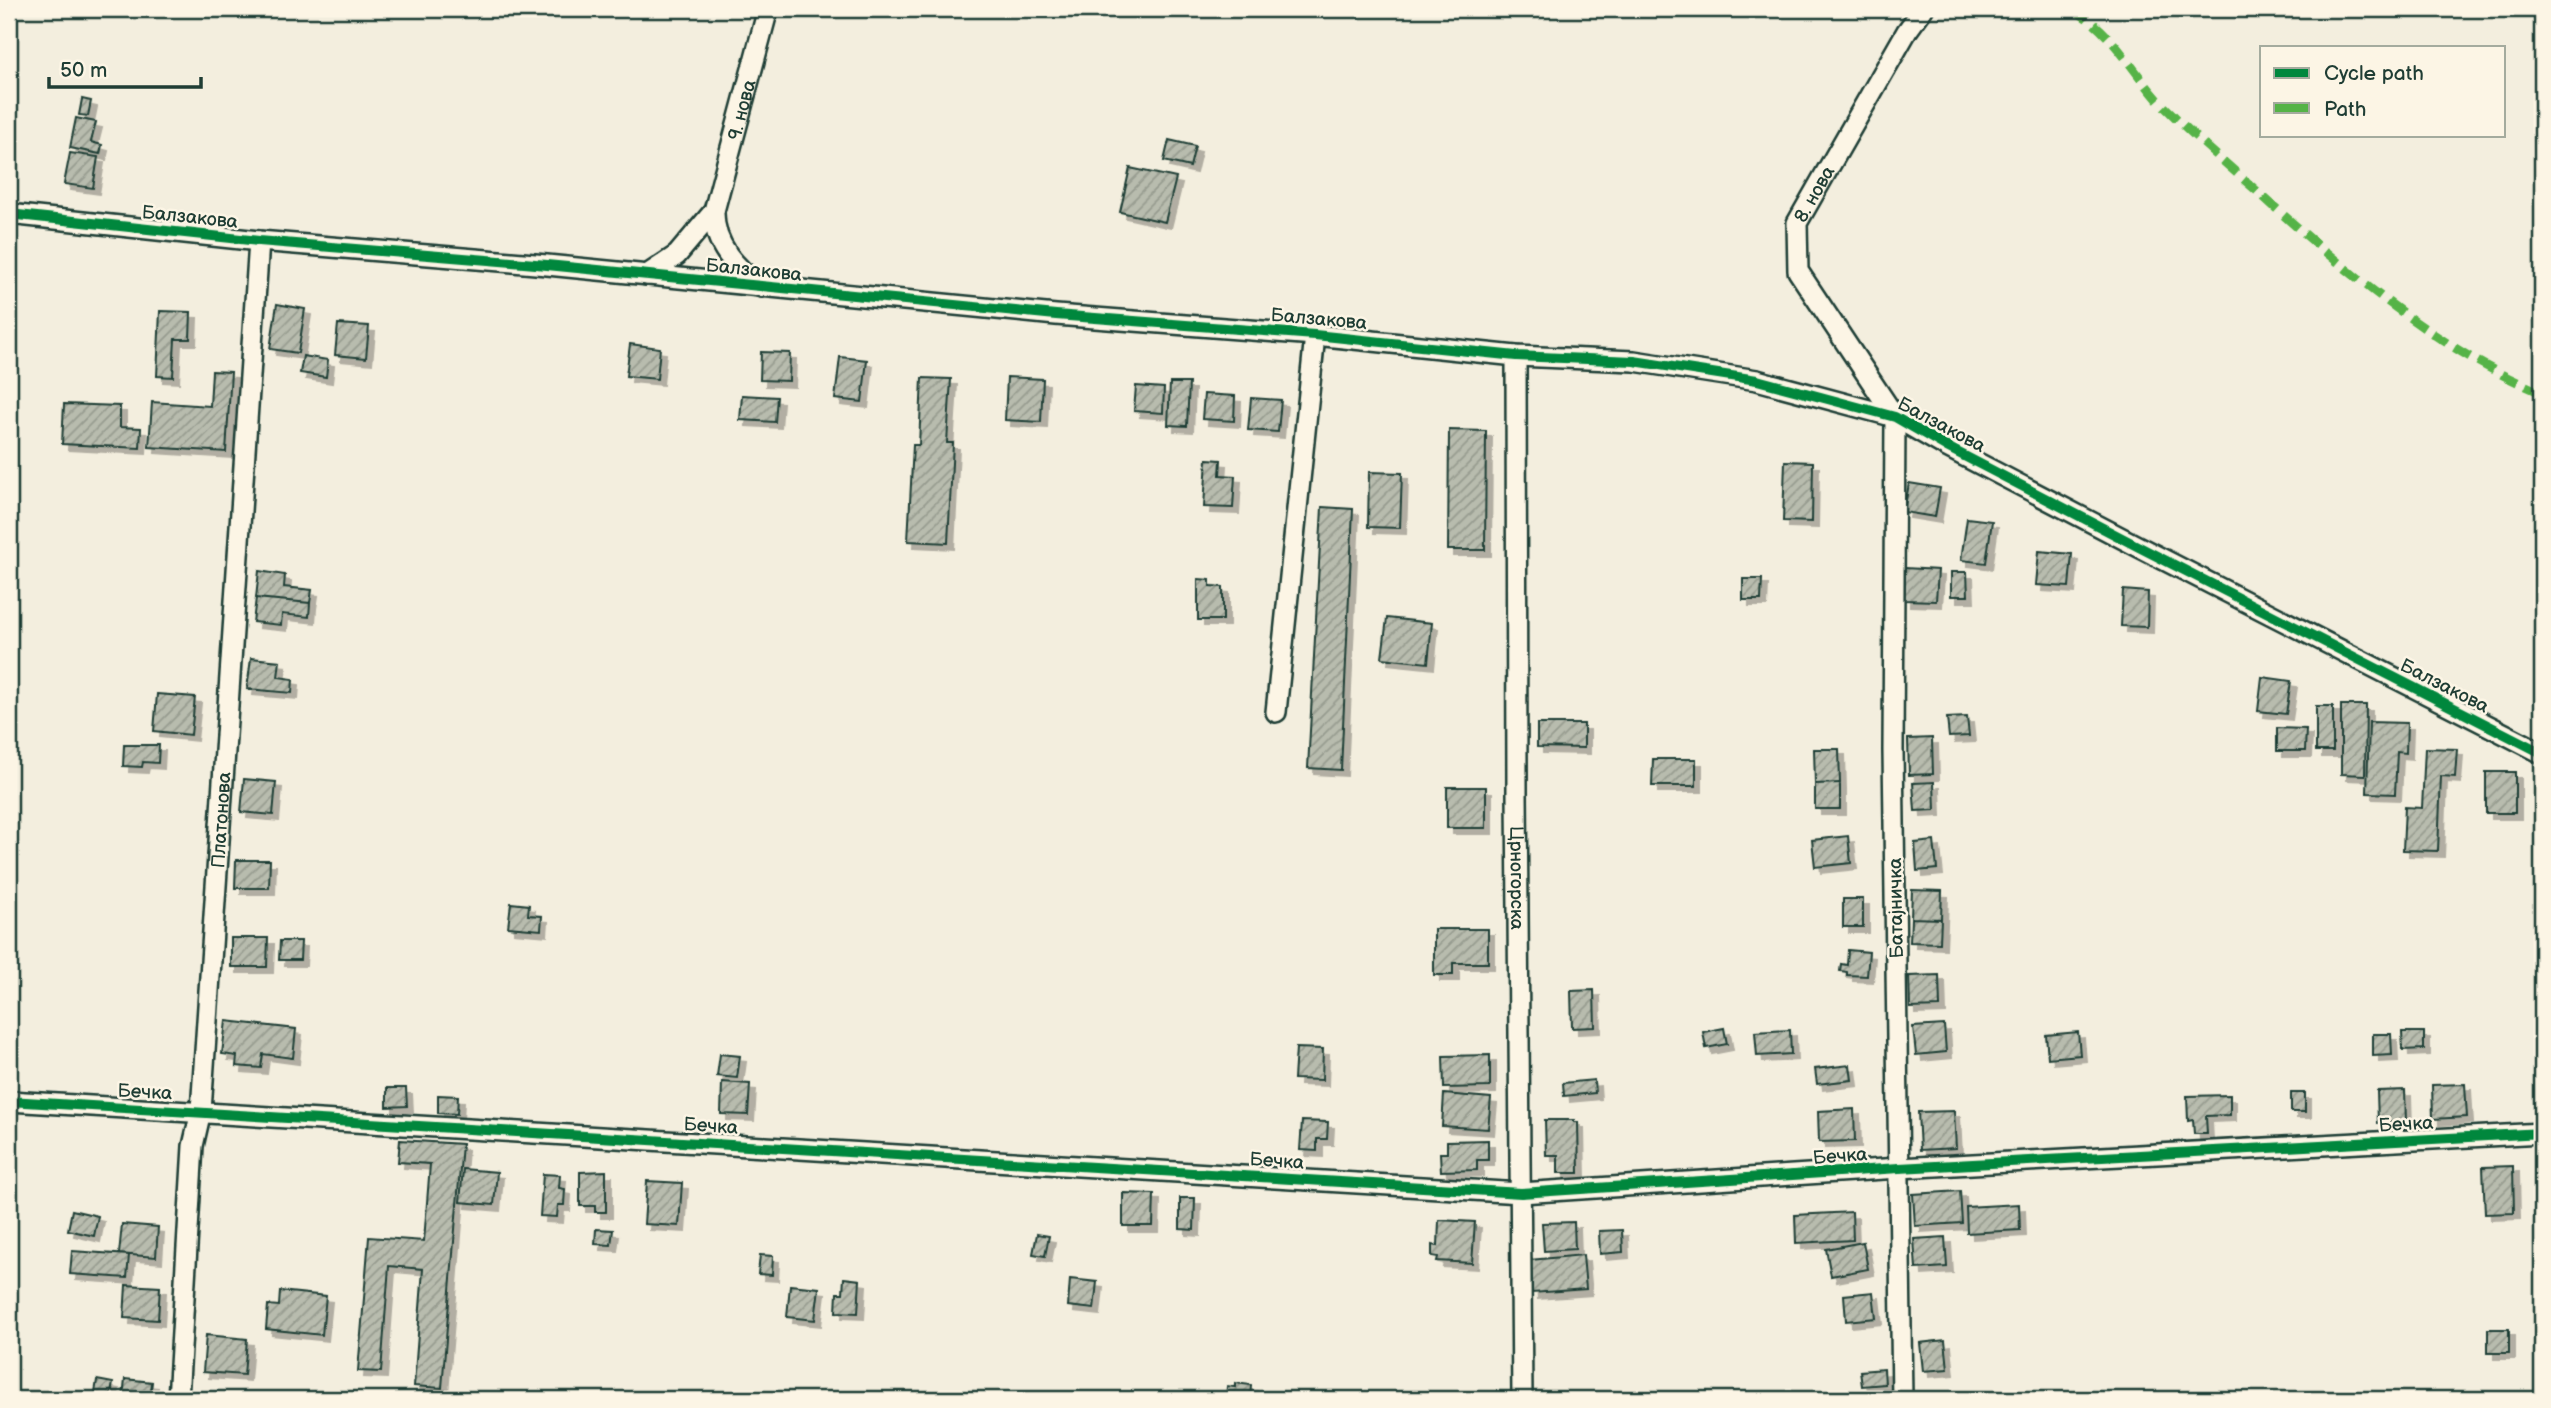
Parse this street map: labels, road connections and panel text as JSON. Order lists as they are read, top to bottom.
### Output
{
  "streets": {
    "street": [
      "9. нова",
      "8. нова",
      "Балзакова",
      "Платонова",
      "Црногорска",
      "Батајничка",
      "Бечка"
    ]
  },
  "crossings": [
    ["9. нова", "Балзакова"],
    ["8. нова", "Балзакова"],
    ["8. нова", "Батајничка"],
    ["Балзакова", "Платонова"],
    ["Балзакова", "Црногорска"],
    ["Балзакова", "Батајничка"],
    ["Платонова", "Бечка"],
    ["Црногорска", "Бечка"],
    ["Батајничка", "Бечка"]
  ],
  "legend": ["Cycle path", "Path"],
  "scale_bar": "50 m"
}
